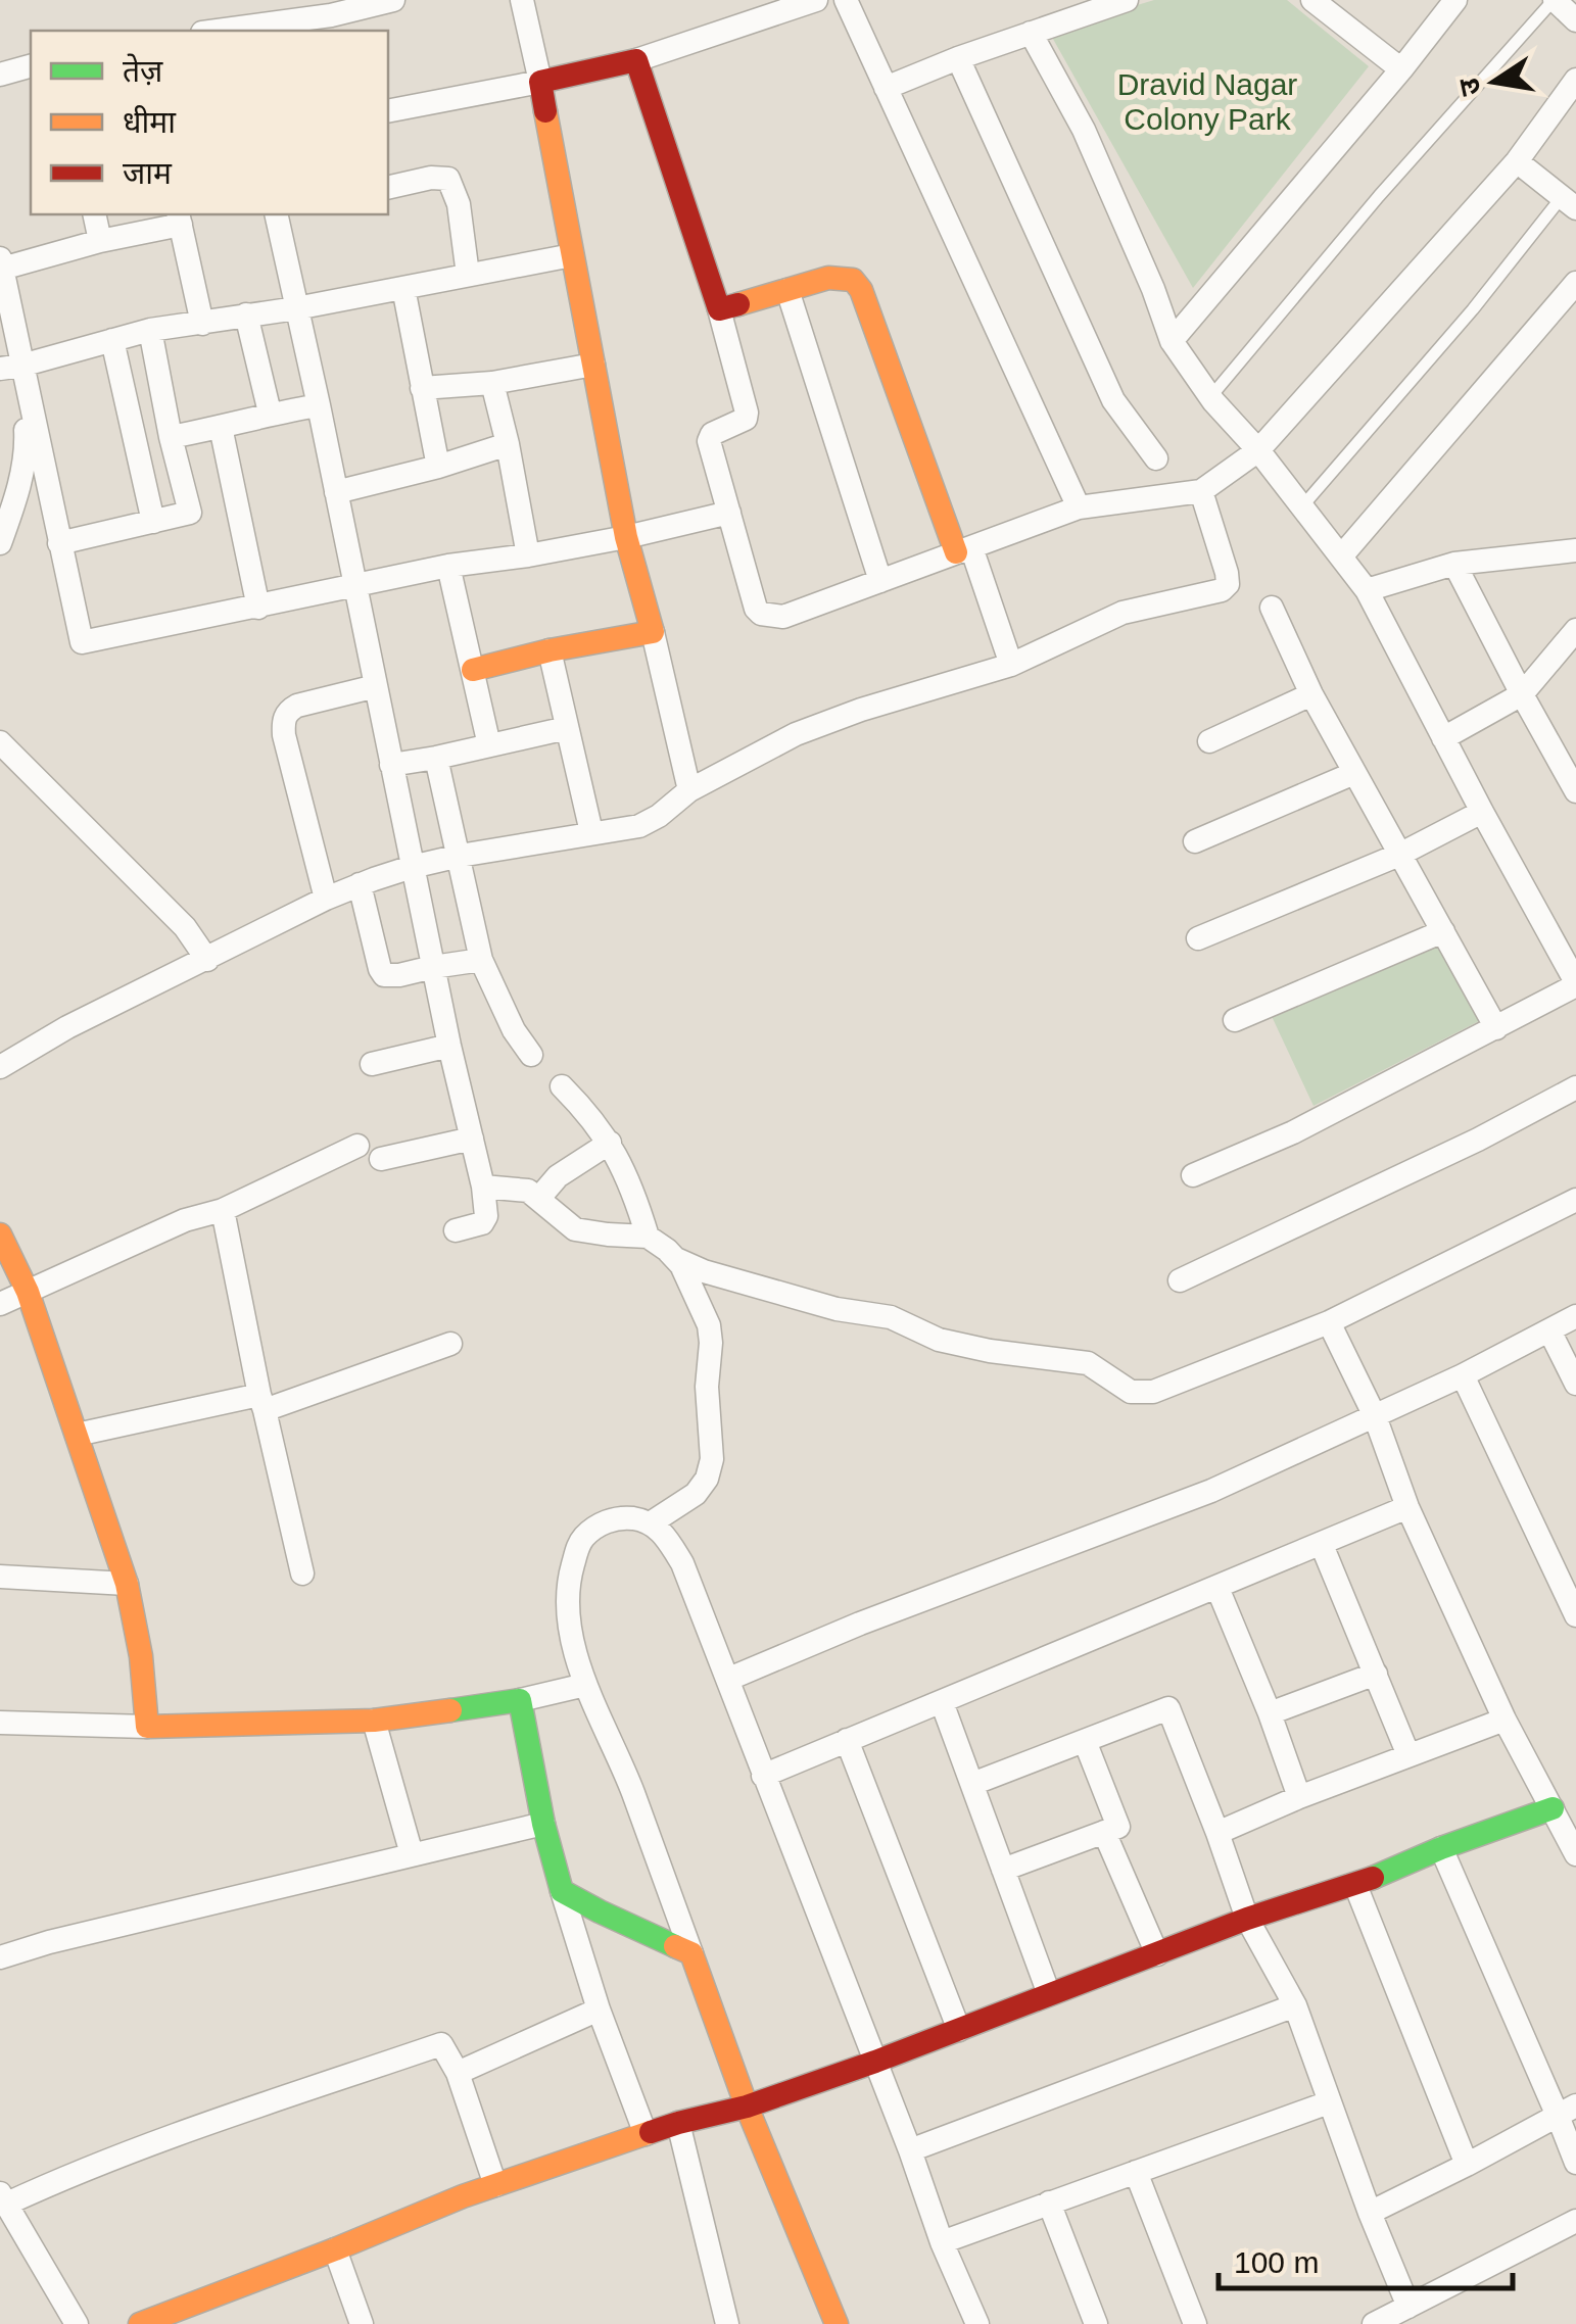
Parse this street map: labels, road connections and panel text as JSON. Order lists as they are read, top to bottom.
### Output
{
  "parks": ["Dravid Nagar Colony Park"],
  "legend": ["तेज़", "धीमा", "जाम"],
  "scale_bar": "100 m",
  "north": "left"
}
